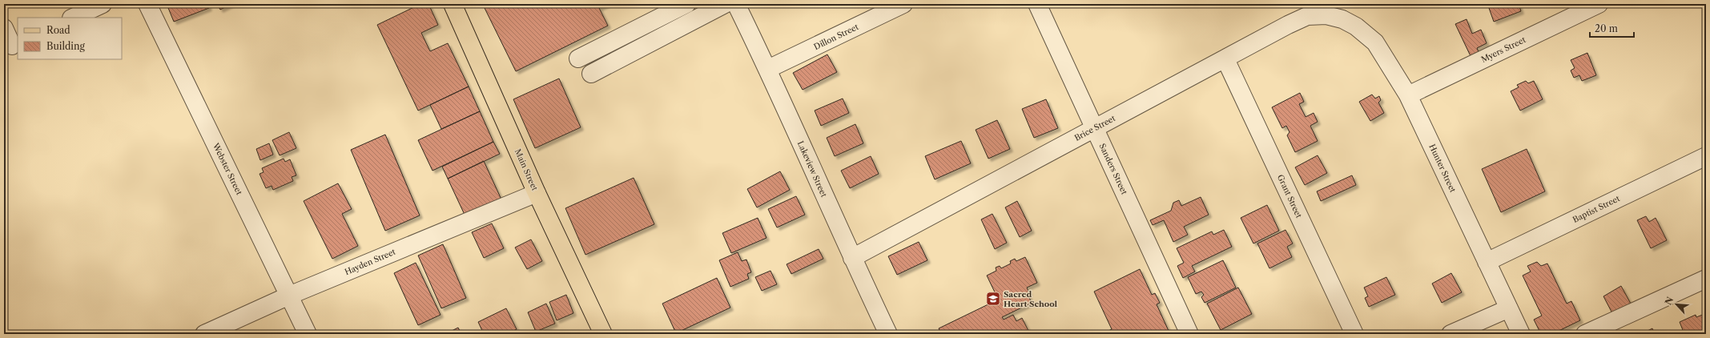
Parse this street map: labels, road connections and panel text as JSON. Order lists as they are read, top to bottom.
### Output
{
  "streets": {
    "main road": ["Main Street"],
    "street": [
      "Dillon Street",
      "Myers Street",
      "Brice Street",
      "Hunter Street",
      "Webster Street",
      "Lakeview Street",
      "Sanders Street",
      "Grant Street",
      "Baptist Street",
      "Hayden Street"
    ]
  },
  "crossings": [
    ["Dillon Street", "Lakeview Street"],
    ["Myers Street", "Hunter Street"],
    ["Brice Street", "Hunter Street"],
    ["Brice Street", "Lakeview Street"],
    ["Brice Street", "Sanders Street"],
    ["Brice Street", "Grant Street"],
    ["Hunter Street", "Baptist Street"],
    ["Webster Street", "Hayden Street"],
    ["Main Street", "Hayden Street"]
  ],
  "places": {
    "school or university": ["Sacred Heart School"]
  },
  "legend": ["Road", "Building"],
  "scale_bar": "20 m",
  "north": "top left"
}
